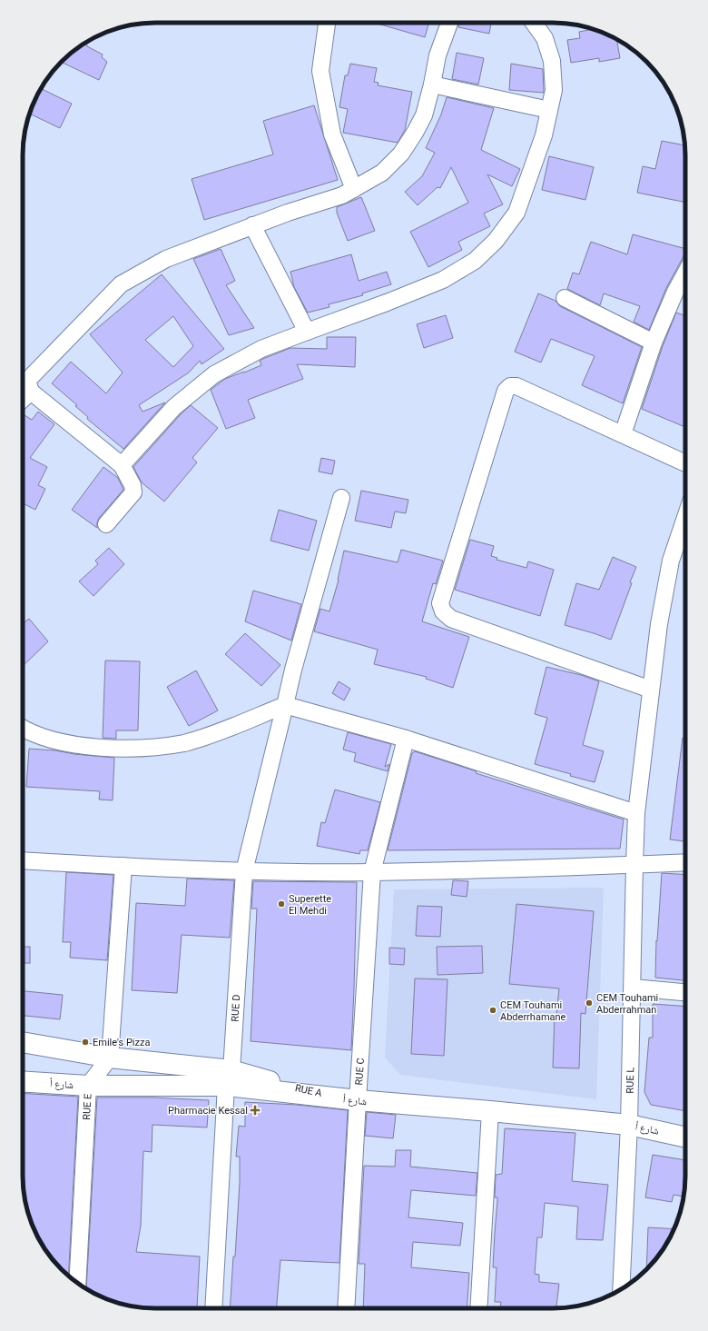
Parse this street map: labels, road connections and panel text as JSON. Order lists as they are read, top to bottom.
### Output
{
  "streets": {
    "street": [
      "RUE D",
      "RUE C",
      "RUE L",
      "شارع أ",
      "RUE A",
      "RUE E"
    ]
  },
  "crossings": [
    ["RUE D", "شارع أ"],
    ["RUE C", "شارع أ"],
    ["RUE C", "RUE A"],
    ["RUE L", "شارع أ"],
    ["شارع أ", "RUE A"],
    ["شارع أ", "RUE E"]
  ],
  "places": {
    "other": [
      "Superette El Mehdi",
      "CEM Touhami Abderrahman",
      "CEM Touhami Abderrhamane",
      "Emile's Pizza"
    ],
    "health": ["Pharmacie Kessal"]
  }
}
